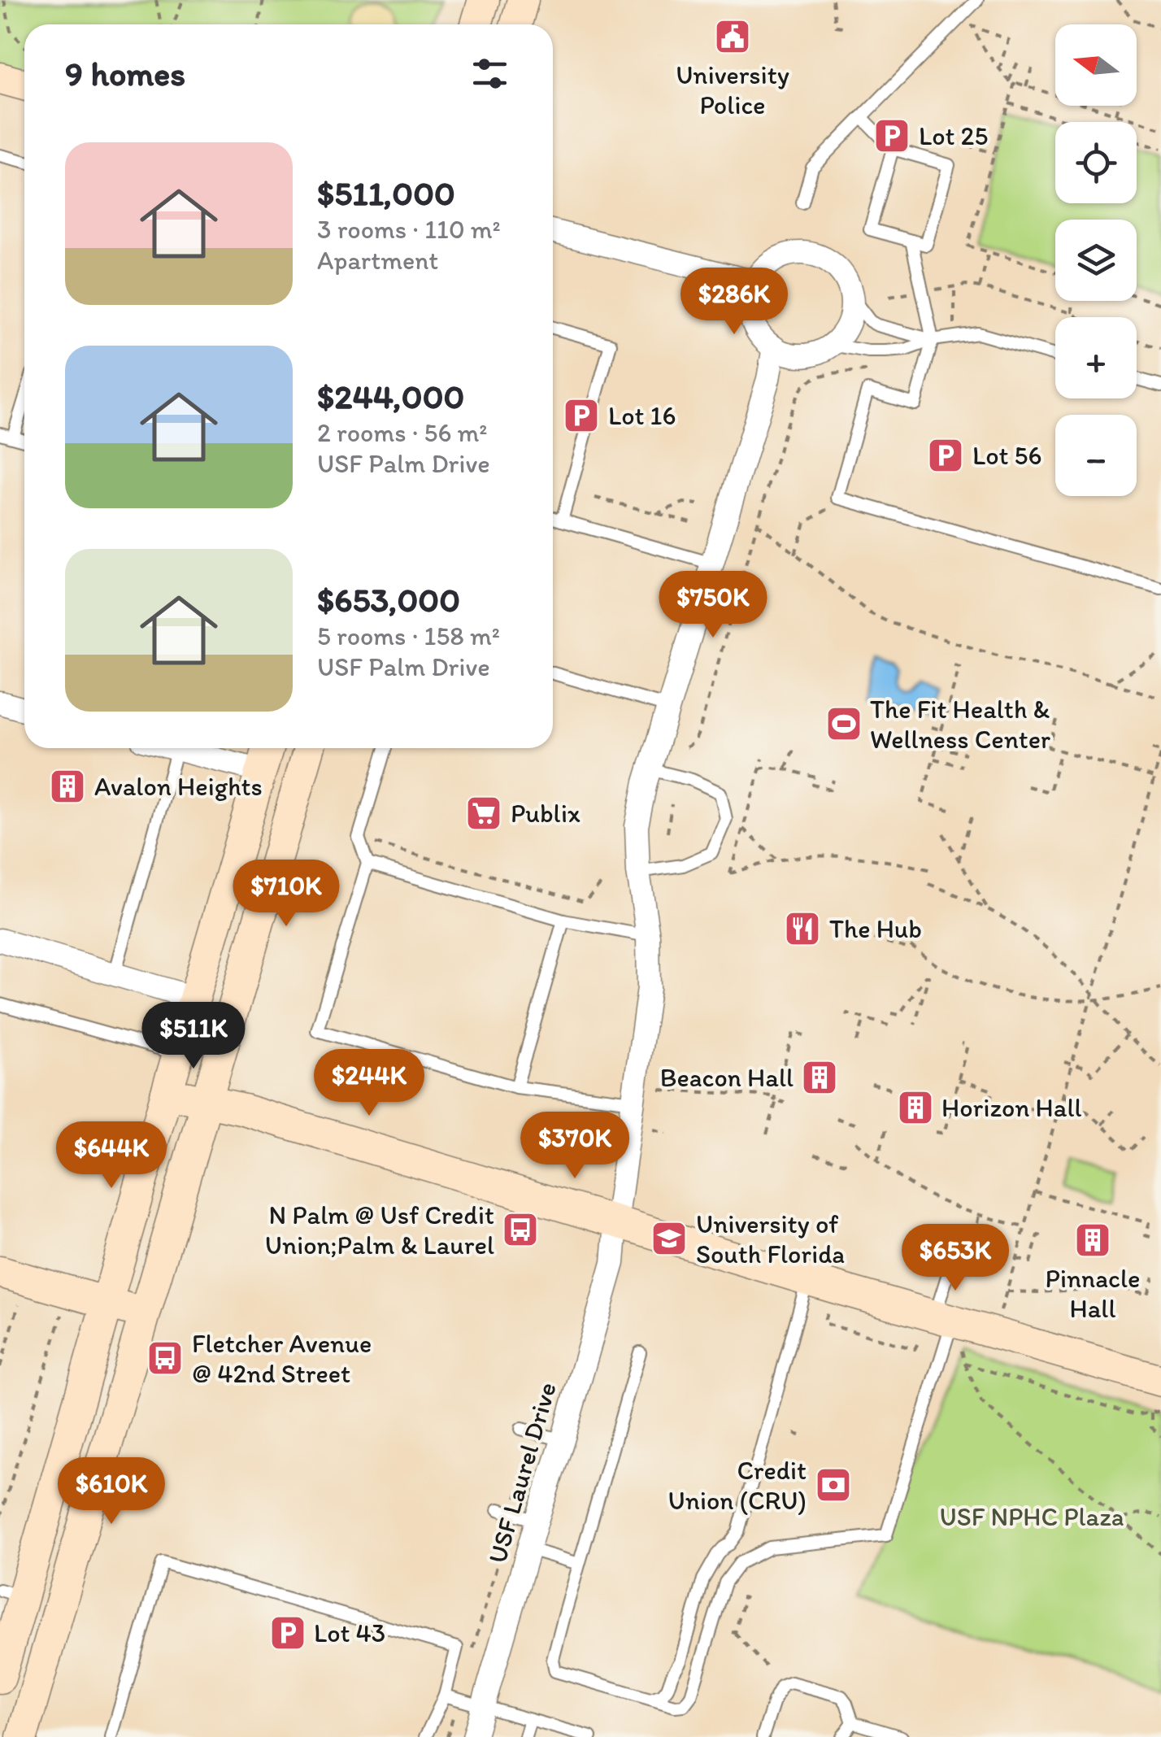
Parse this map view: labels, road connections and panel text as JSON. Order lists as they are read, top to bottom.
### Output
{
  "streets": {
    "street": ["USF Laurel Drive"]
  },
  "parks": ["USF NPHC Plaza"],
  "places": {
    "public building": ["University Police"],
    "parking": [
      "Lot 25",
      "Lot 16",
      "Lot 56",
      "Lot 43"
    ],
    "sports": ["The Fit Health & Wellness Center"],
    "building": [
      "Avalon Heights",
      "Beacon Hall",
      "Horizon Hall",
      "Pinnacle Hall"
    ],
    "supermarket": ["Publix"],
    "restaurant": ["The Hub"],
    "bus stop": ["N Palm @ Usf Credit Union;Palm & Laurel", "Fletcher Avenue @ 42nd Street"],
    "school or university": ["University of South Florida"],
    "bank": ["Credit Union (CRU)"]
  },
  "north": "left",
  "page": {
    "map_buttons": ["+", "−"],
    "heading": "9 homes",
    "list": [
      {
        "name": "$511,000",
        "note": "3 rooms · 110 m² · Apartment"
      },
      {
        "name": "$244,000",
        "note": "2 rooms · 56 m² · USF Palm Drive"
      },
      {
        "name": "$653,000",
        "note": "5 rooms · 158 m² · USF Palm Drive"
      }
    ],
    "price": [
      "$286K",
      "$750K",
      "$710K",
      "$511K",
      "$244K",
      "$370K",
      "$644K",
      "$653K",
      "$610K"
    ]
  }
}
